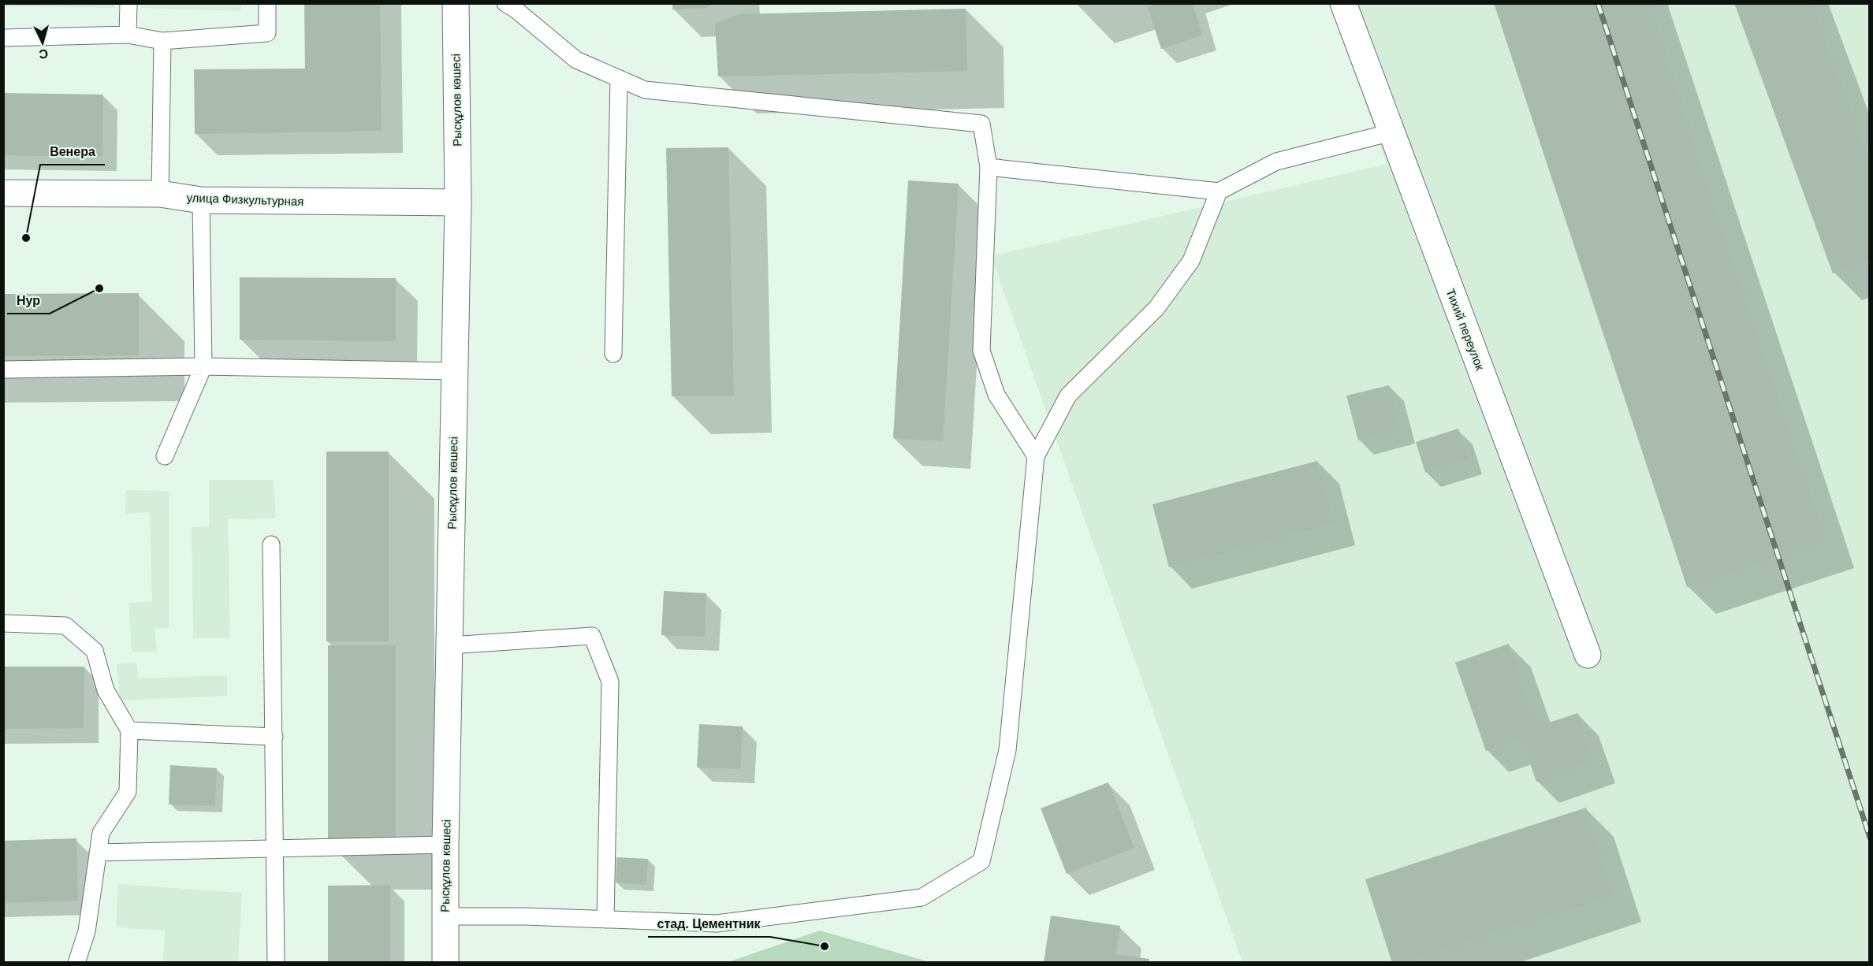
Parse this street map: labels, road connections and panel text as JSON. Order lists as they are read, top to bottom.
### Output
{
  "streets": {
    "street": ["Рысқұлов көшесі", "улица Физкультурная", "Тихий переулок"]
  },
  "crossings": [
    ["Рысқұлов көшесі", "улица Физкультурная"]
  ],
  "places": ["Венера", "Нур", "стад. Цементник"],
  "north": "bottom"
}
